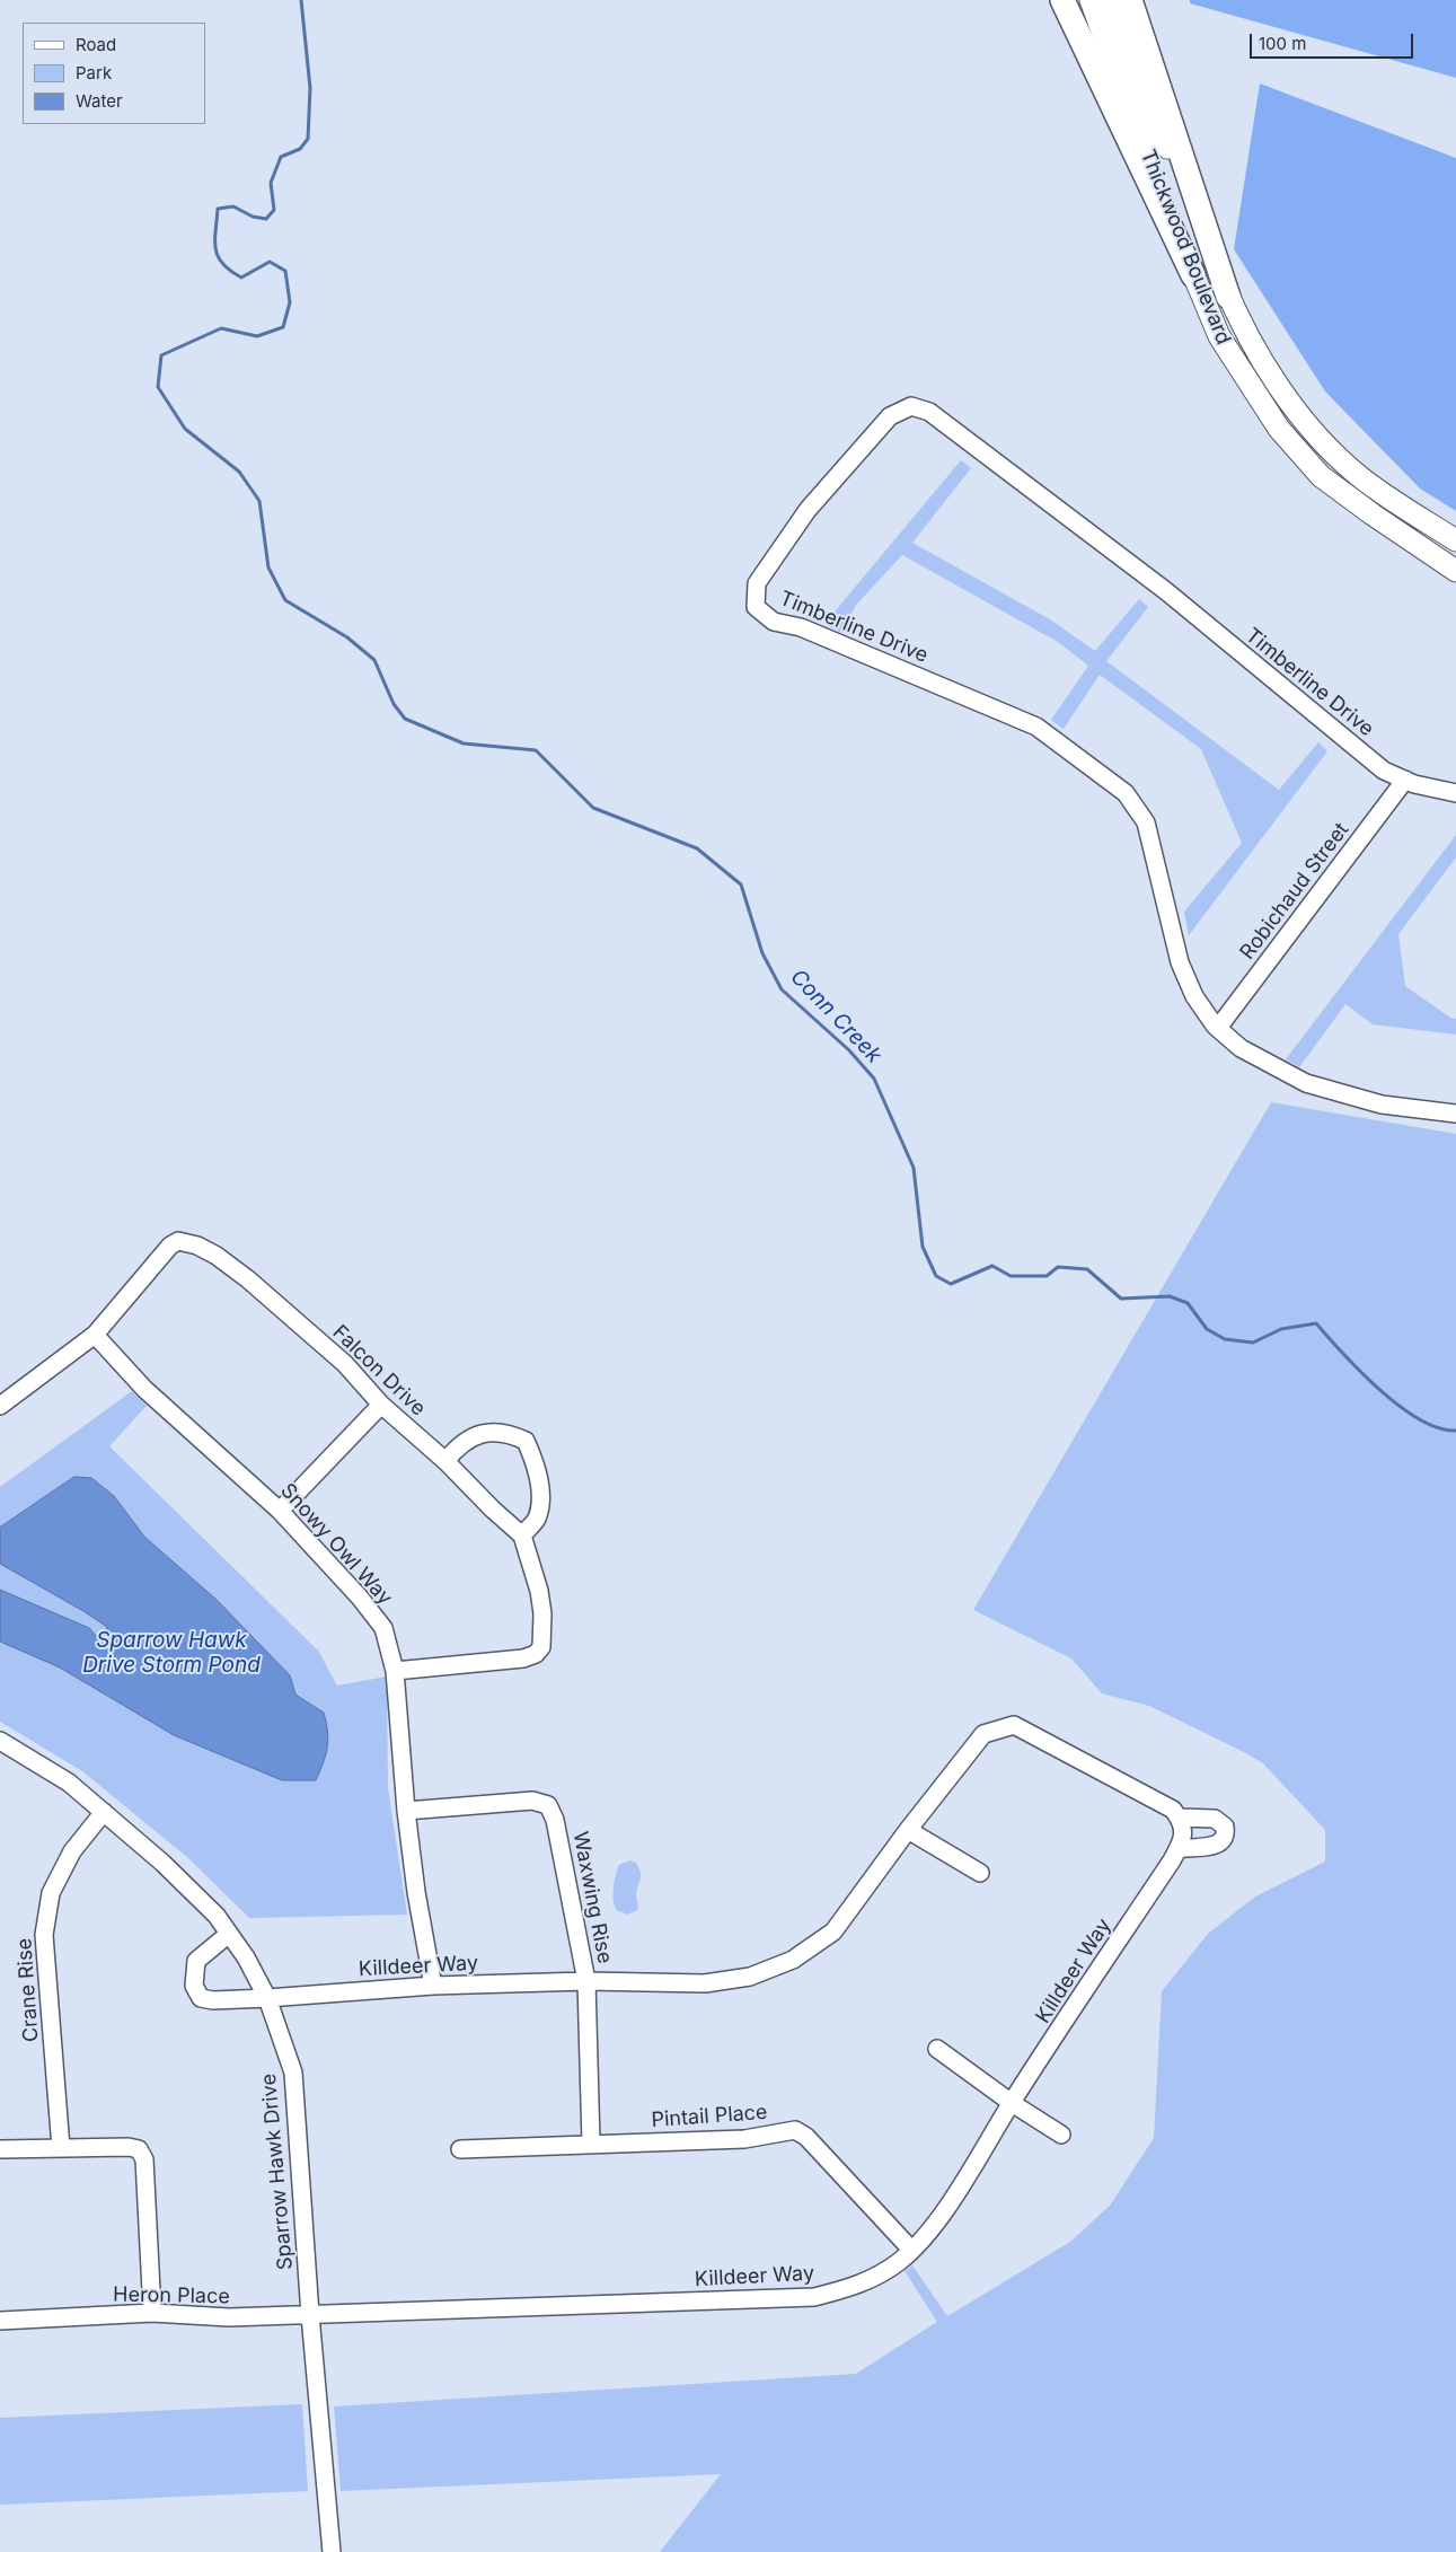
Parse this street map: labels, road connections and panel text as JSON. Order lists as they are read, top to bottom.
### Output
{
  "streets": {
    "main road": ["Thickwood Boulevard"],
    "street": [
      "Timberline Drive",
      "Robichaud Street",
      "Falcon Drive",
      "Snowy Owl Way",
      "Waxwing Rise",
      "Killdeer Way",
      "Crane Rise",
      "Pintail Place",
      "Sparrow Hawk Drive",
      "Heron Place"
    ]
  },
  "crossings": [
    ["Timberline Drive", "Robichaud Street"],
    ["Falcon Drive", "Snowy Owl Way"],
    ["Snowy Owl Way", "Waxwing Rise"],
    ["Snowy Owl Way", "Killdeer Way"],
    ["Waxwing Rise", "Killdeer Way"],
    ["Waxwing Rise", "Pintail Place"],
    ["Killdeer Way", "Pintail Place"],
    ["Killdeer Way", "Sparrow Hawk Drive"],
    ["Killdeer Way", "Heron Place"],
    ["Crane Rise", "Sparrow Hawk Drive"],
    ["Sparrow Hawk Drive", "Heron Place"]
  ],
  "water": ["Conn Creek", "Sparrow Hawk Drive Storm Pond"],
  "legend": ["Road", "Park", "Water"],
  "scale_bar": "100 m"
}
